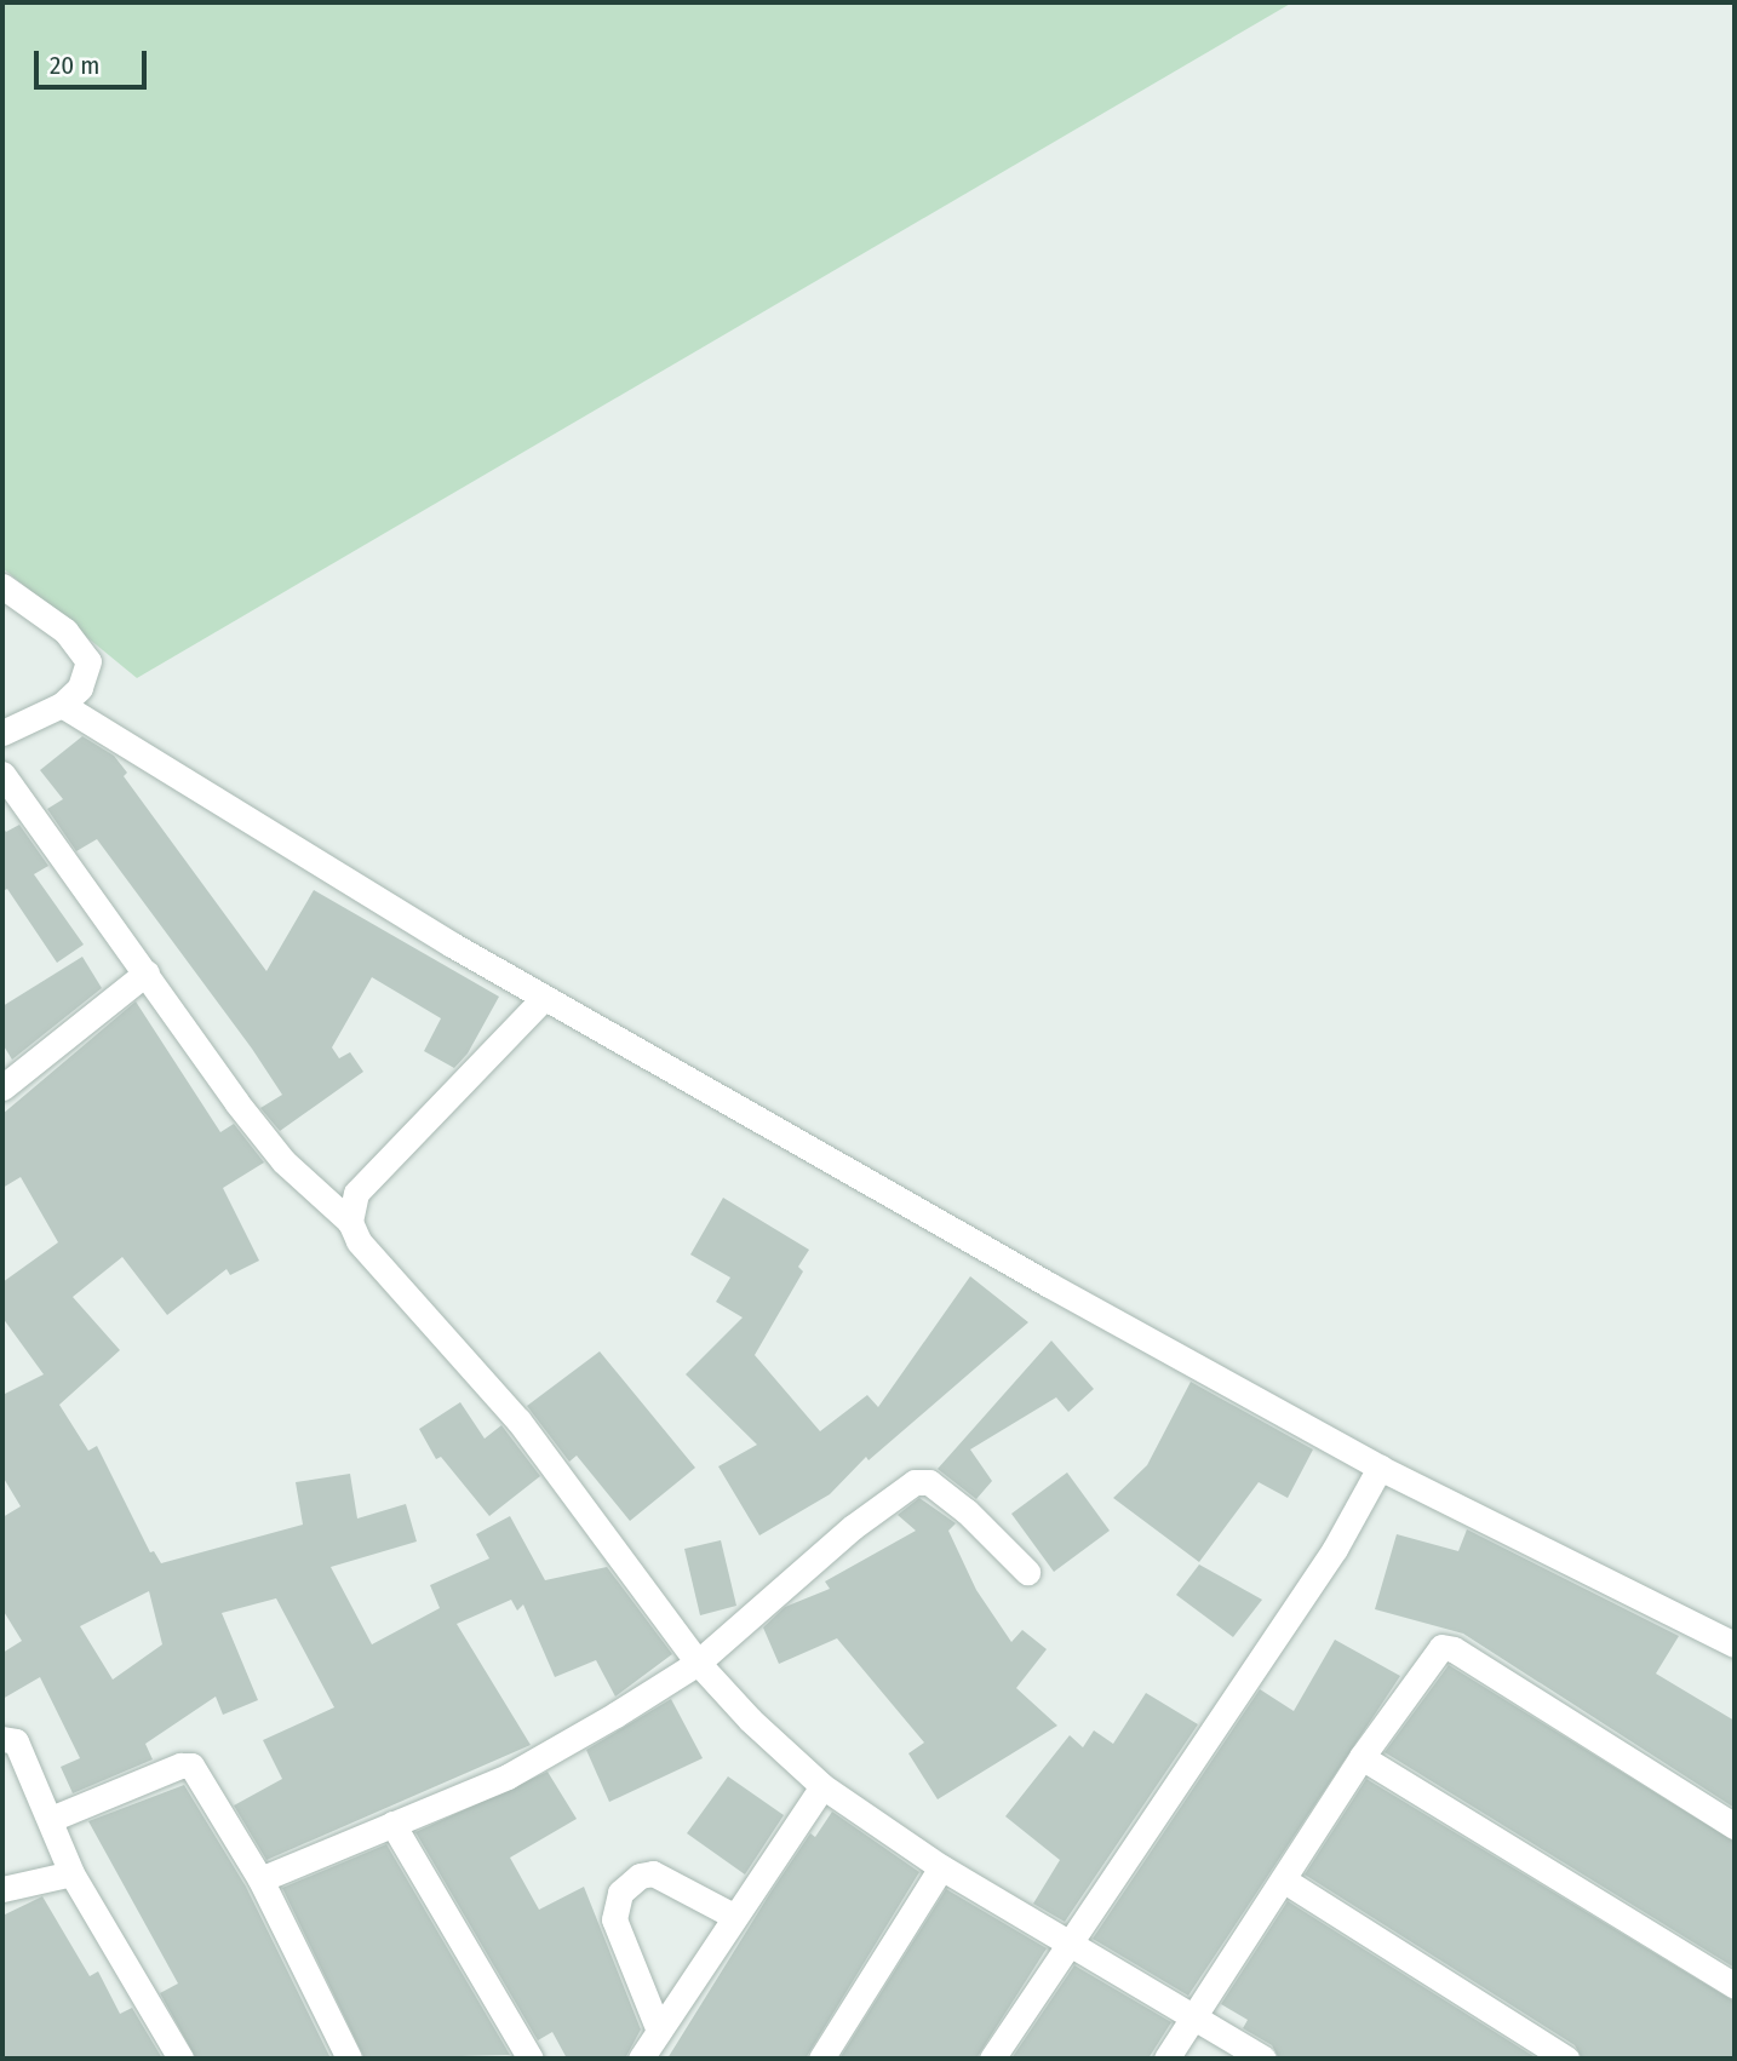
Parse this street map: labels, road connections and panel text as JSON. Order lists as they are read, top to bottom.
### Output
{
  "scale_bar": "20 m"
}
